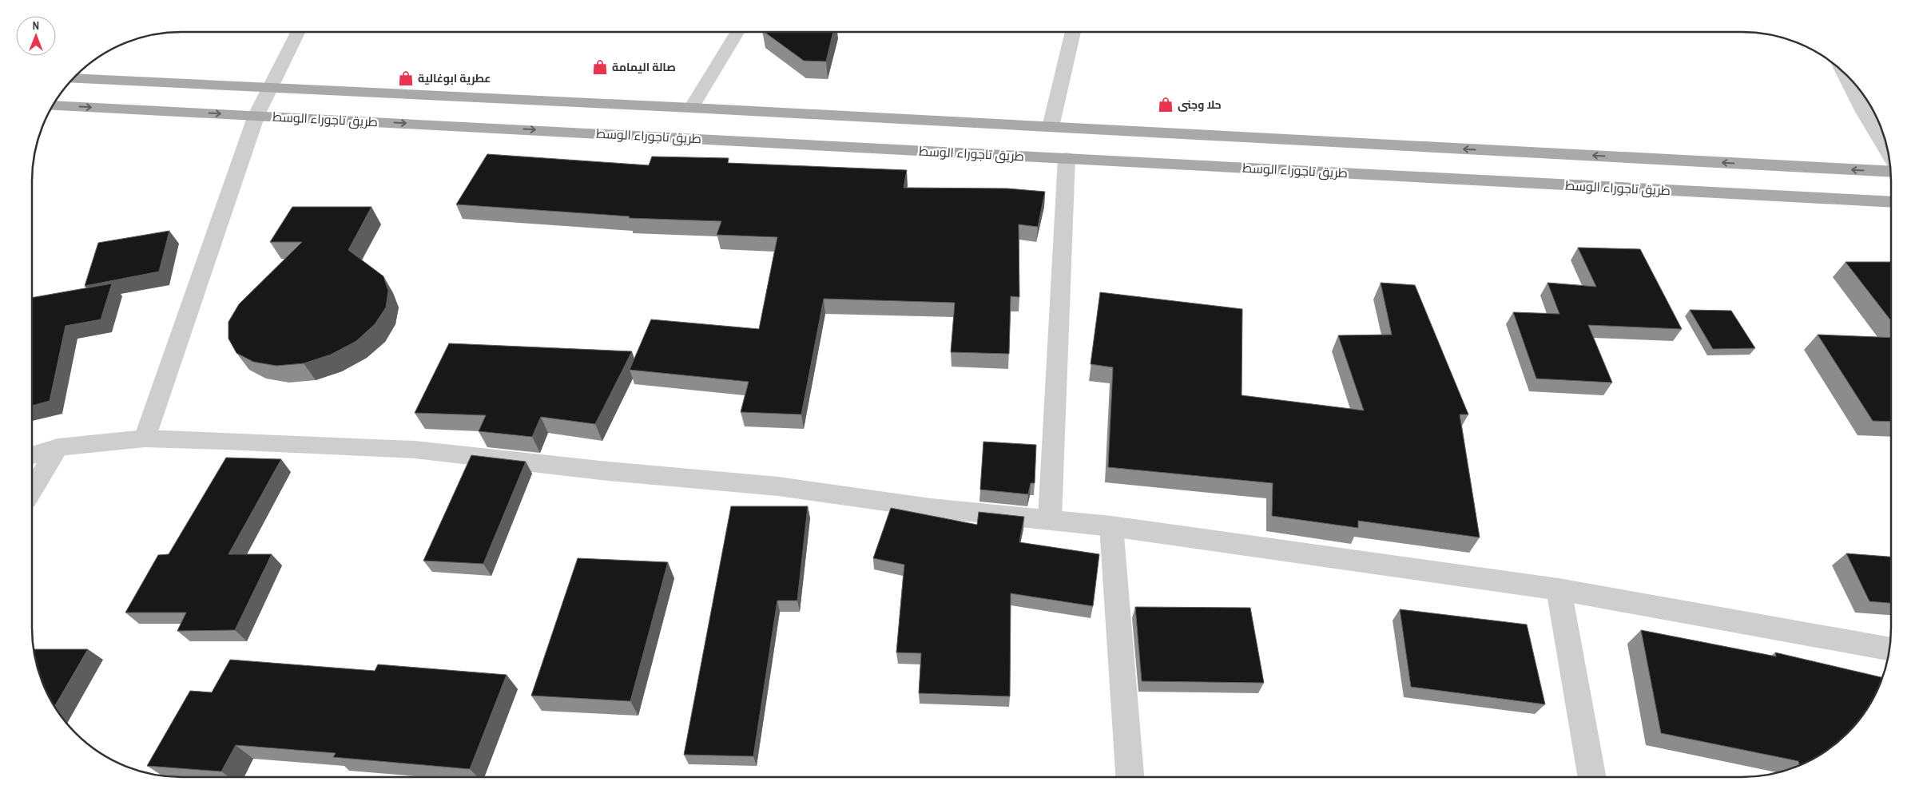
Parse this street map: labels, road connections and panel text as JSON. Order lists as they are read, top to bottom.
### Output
{
  "streets": {
    "main road": ["طريق تاجوراء الوسط"]
  },
  "places": {
    "shop": ["صالة اليمامة", "عطرية ابوغالية", "حلا وجنى"]
  },
  "north": "top"
}
